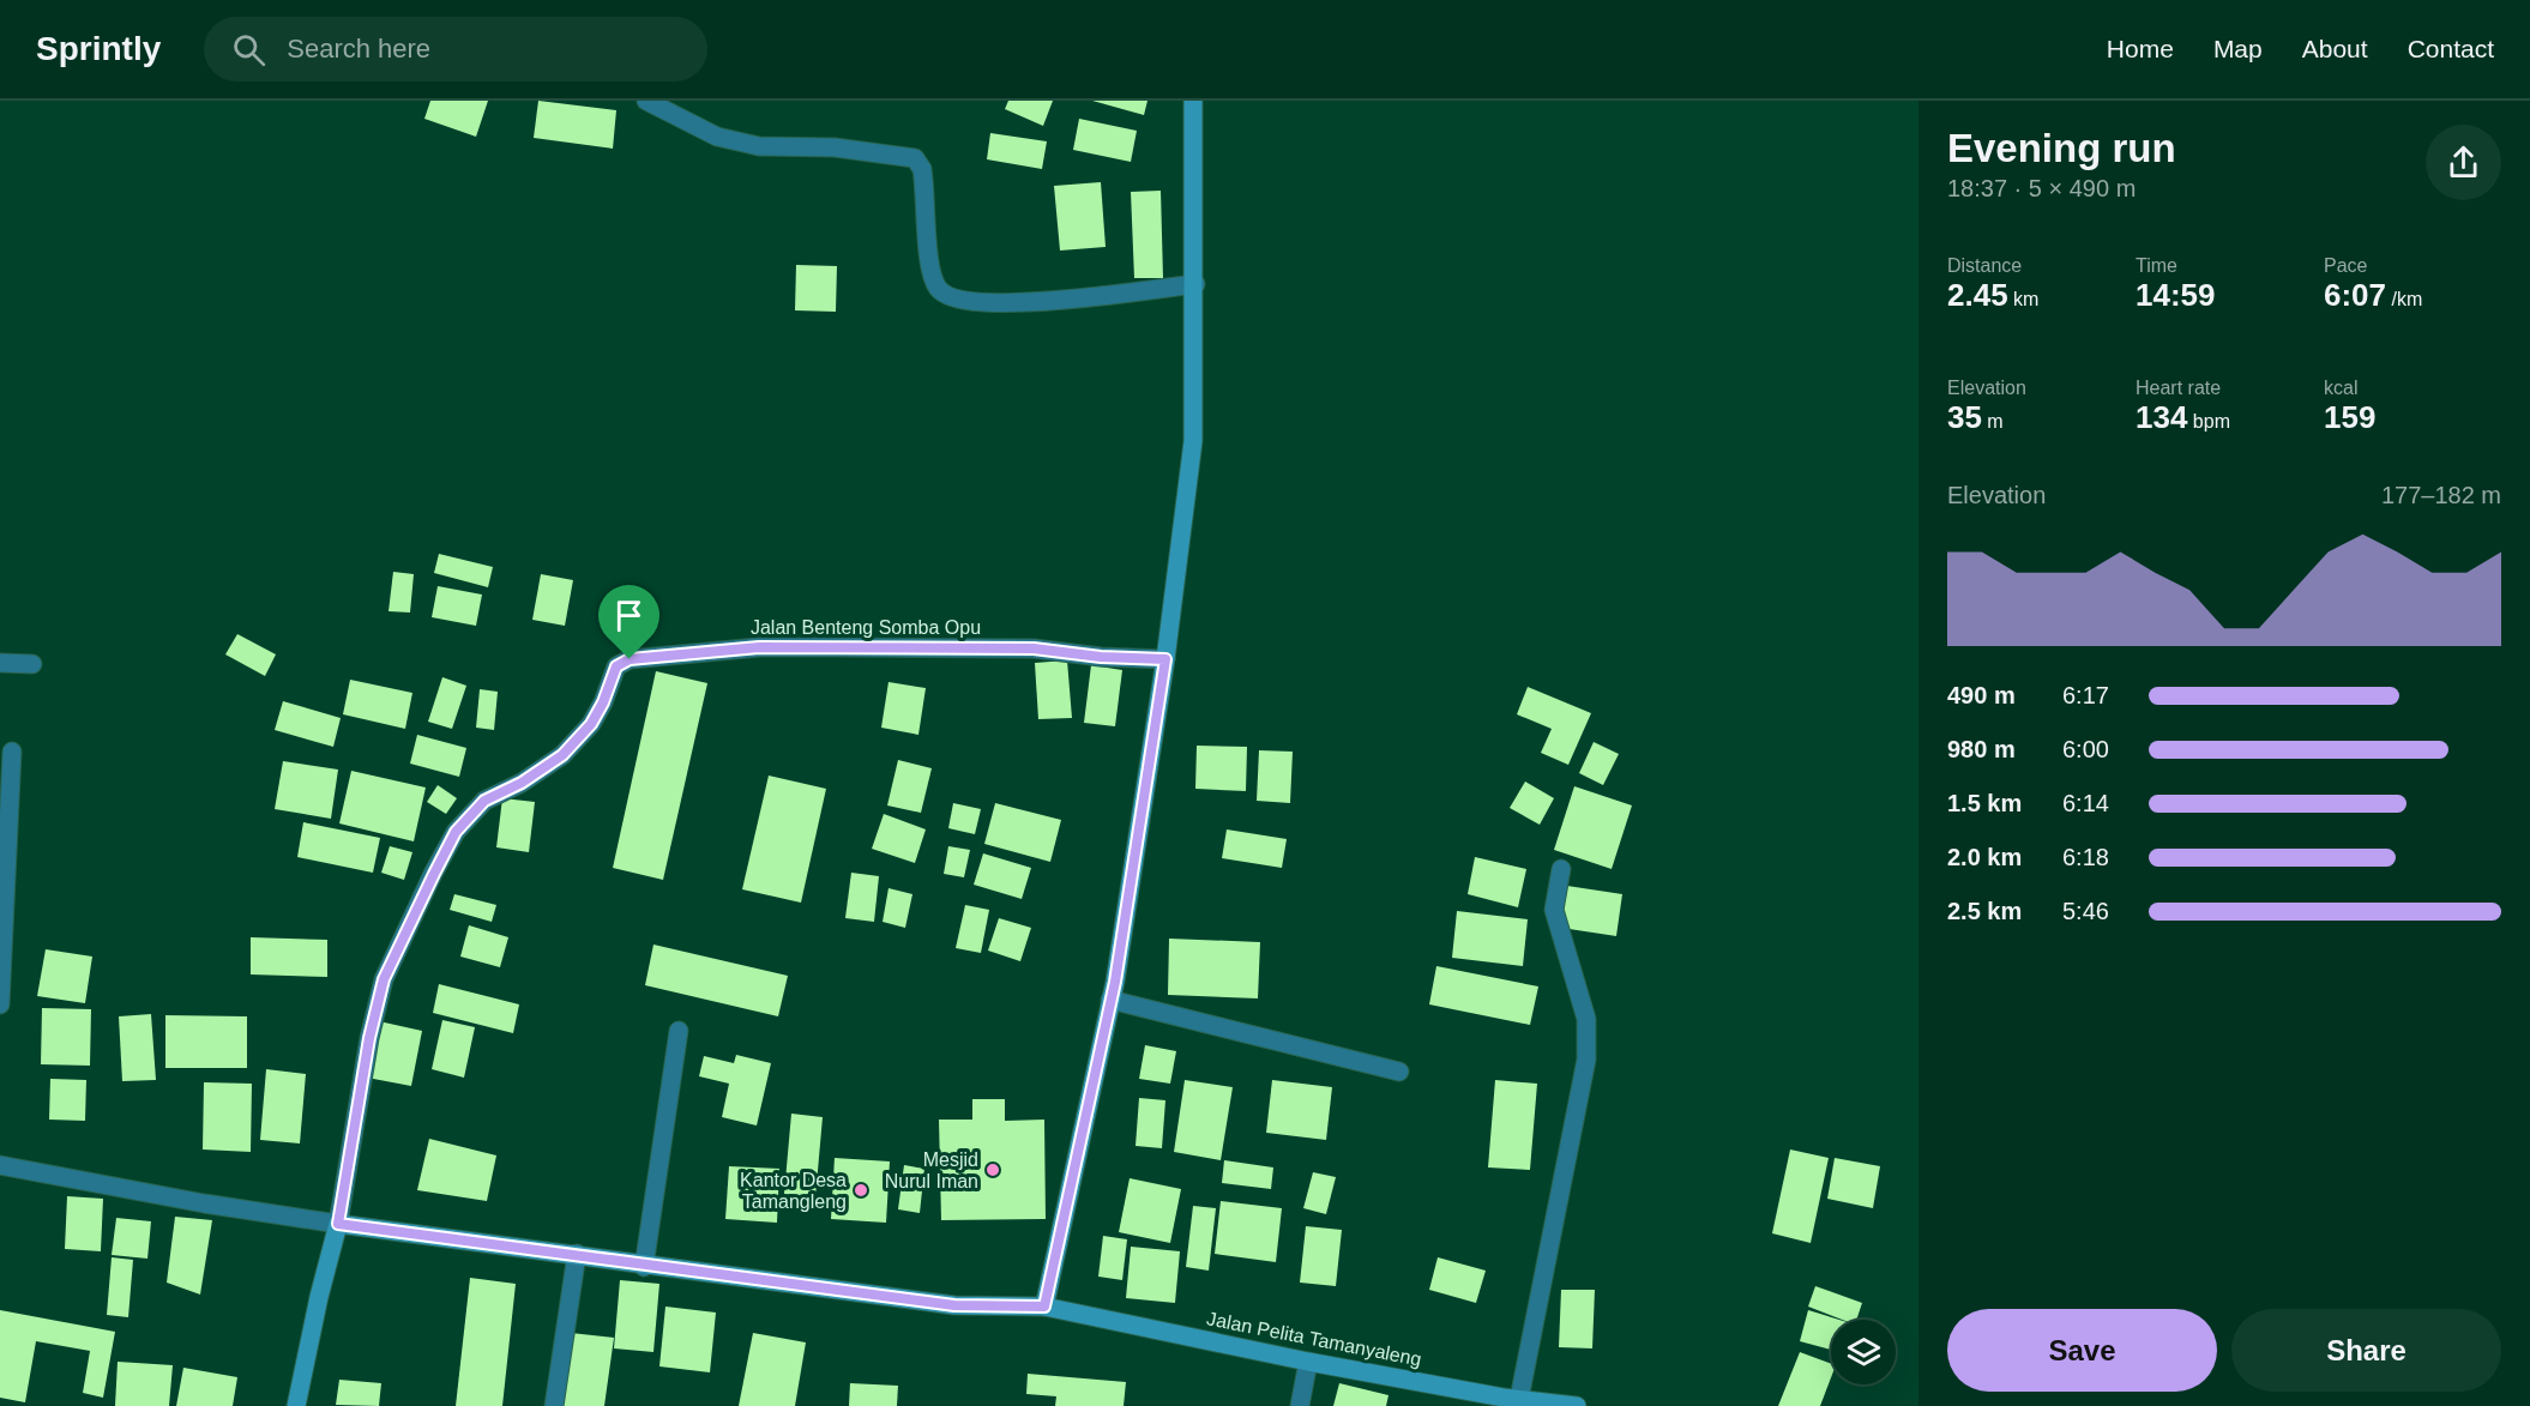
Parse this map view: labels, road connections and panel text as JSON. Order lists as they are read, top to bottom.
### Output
{
  "streets": {
    "street": ["Jalan Benteng Somba Opu", "Jalan Pelita Tamanyaleng"]
  },
  "crossings": [
    ["Jalan Benteng Somba Opu", "Jalan Pelita Tamanyaleng"]
  ],
  "places": ["Mesjid Nurul Iman", "Kantor Desa Tamangleng"],
  "page": {
    "header": "Sprintly",
    "search": "Search here",
    "nav": [
      "Home",
      "Map",
      "About",
      "Contact"
    ],
    "heading": ["Evening run", "18:37 · 5 × 490 m"],
    "stats": [
      ["Distance", "2.45 km"],
      ["Time", "14:59"],
      ["Pace", "6:07 /km"],
      ["Elevation", "35 m"],
      ["Heart rate", "134 bpm"],
      ["kcal", "159"]
    ],
    "chart": ["Elevation", "177–182 m"],
    "list": [
      {
        "name": "490 m",
        "note": "6:17"
      },
      {
        "name": "980 m",
        "note": "6:00"
      },
      {
        "name": "1.5 km",
        "note": "6:14"
      },
      {
        "name": "2.0 km",
        "note": "6:18"
      },
      {
        "name": "2.5 km",
        "note": "5:46"
      }
    ],
    "buttons": ["Save", "Share"]
  }
}
